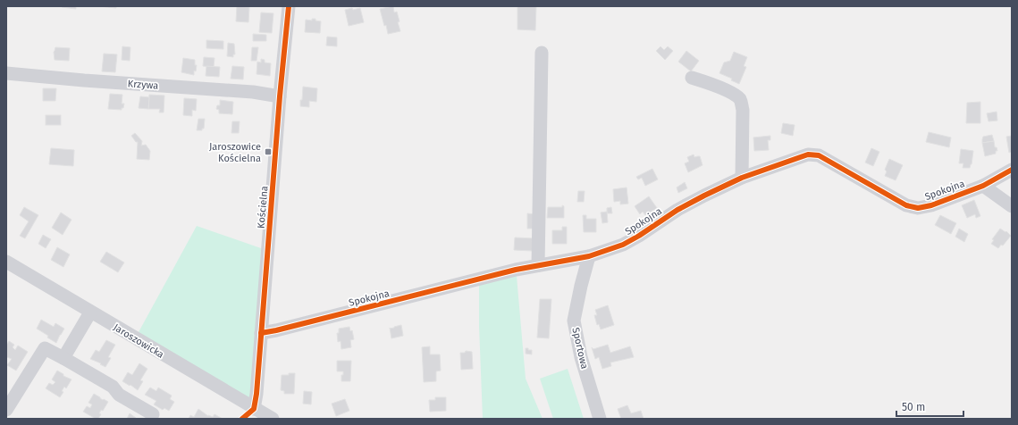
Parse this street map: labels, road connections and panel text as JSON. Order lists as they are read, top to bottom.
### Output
{
  "streets": {
    "street": [
      "Krzywa",
      "Spokojna",
      "Kościelna",
      "Jaroszowicka",
      "Sportowa"
    ]
  },
  "crossings": [
    ["Krzywa", "Kościelna"],
    ["Spokojna", "Kościelna"],
    ["Spokojna", "Sportowa"],
    ["Kościelna", "Jaroszowicka"]
  ],
  "places": {
    "transit": ["Jaroszowice Kościelna"]
  },
  "scale_bar": "50 m"
}
